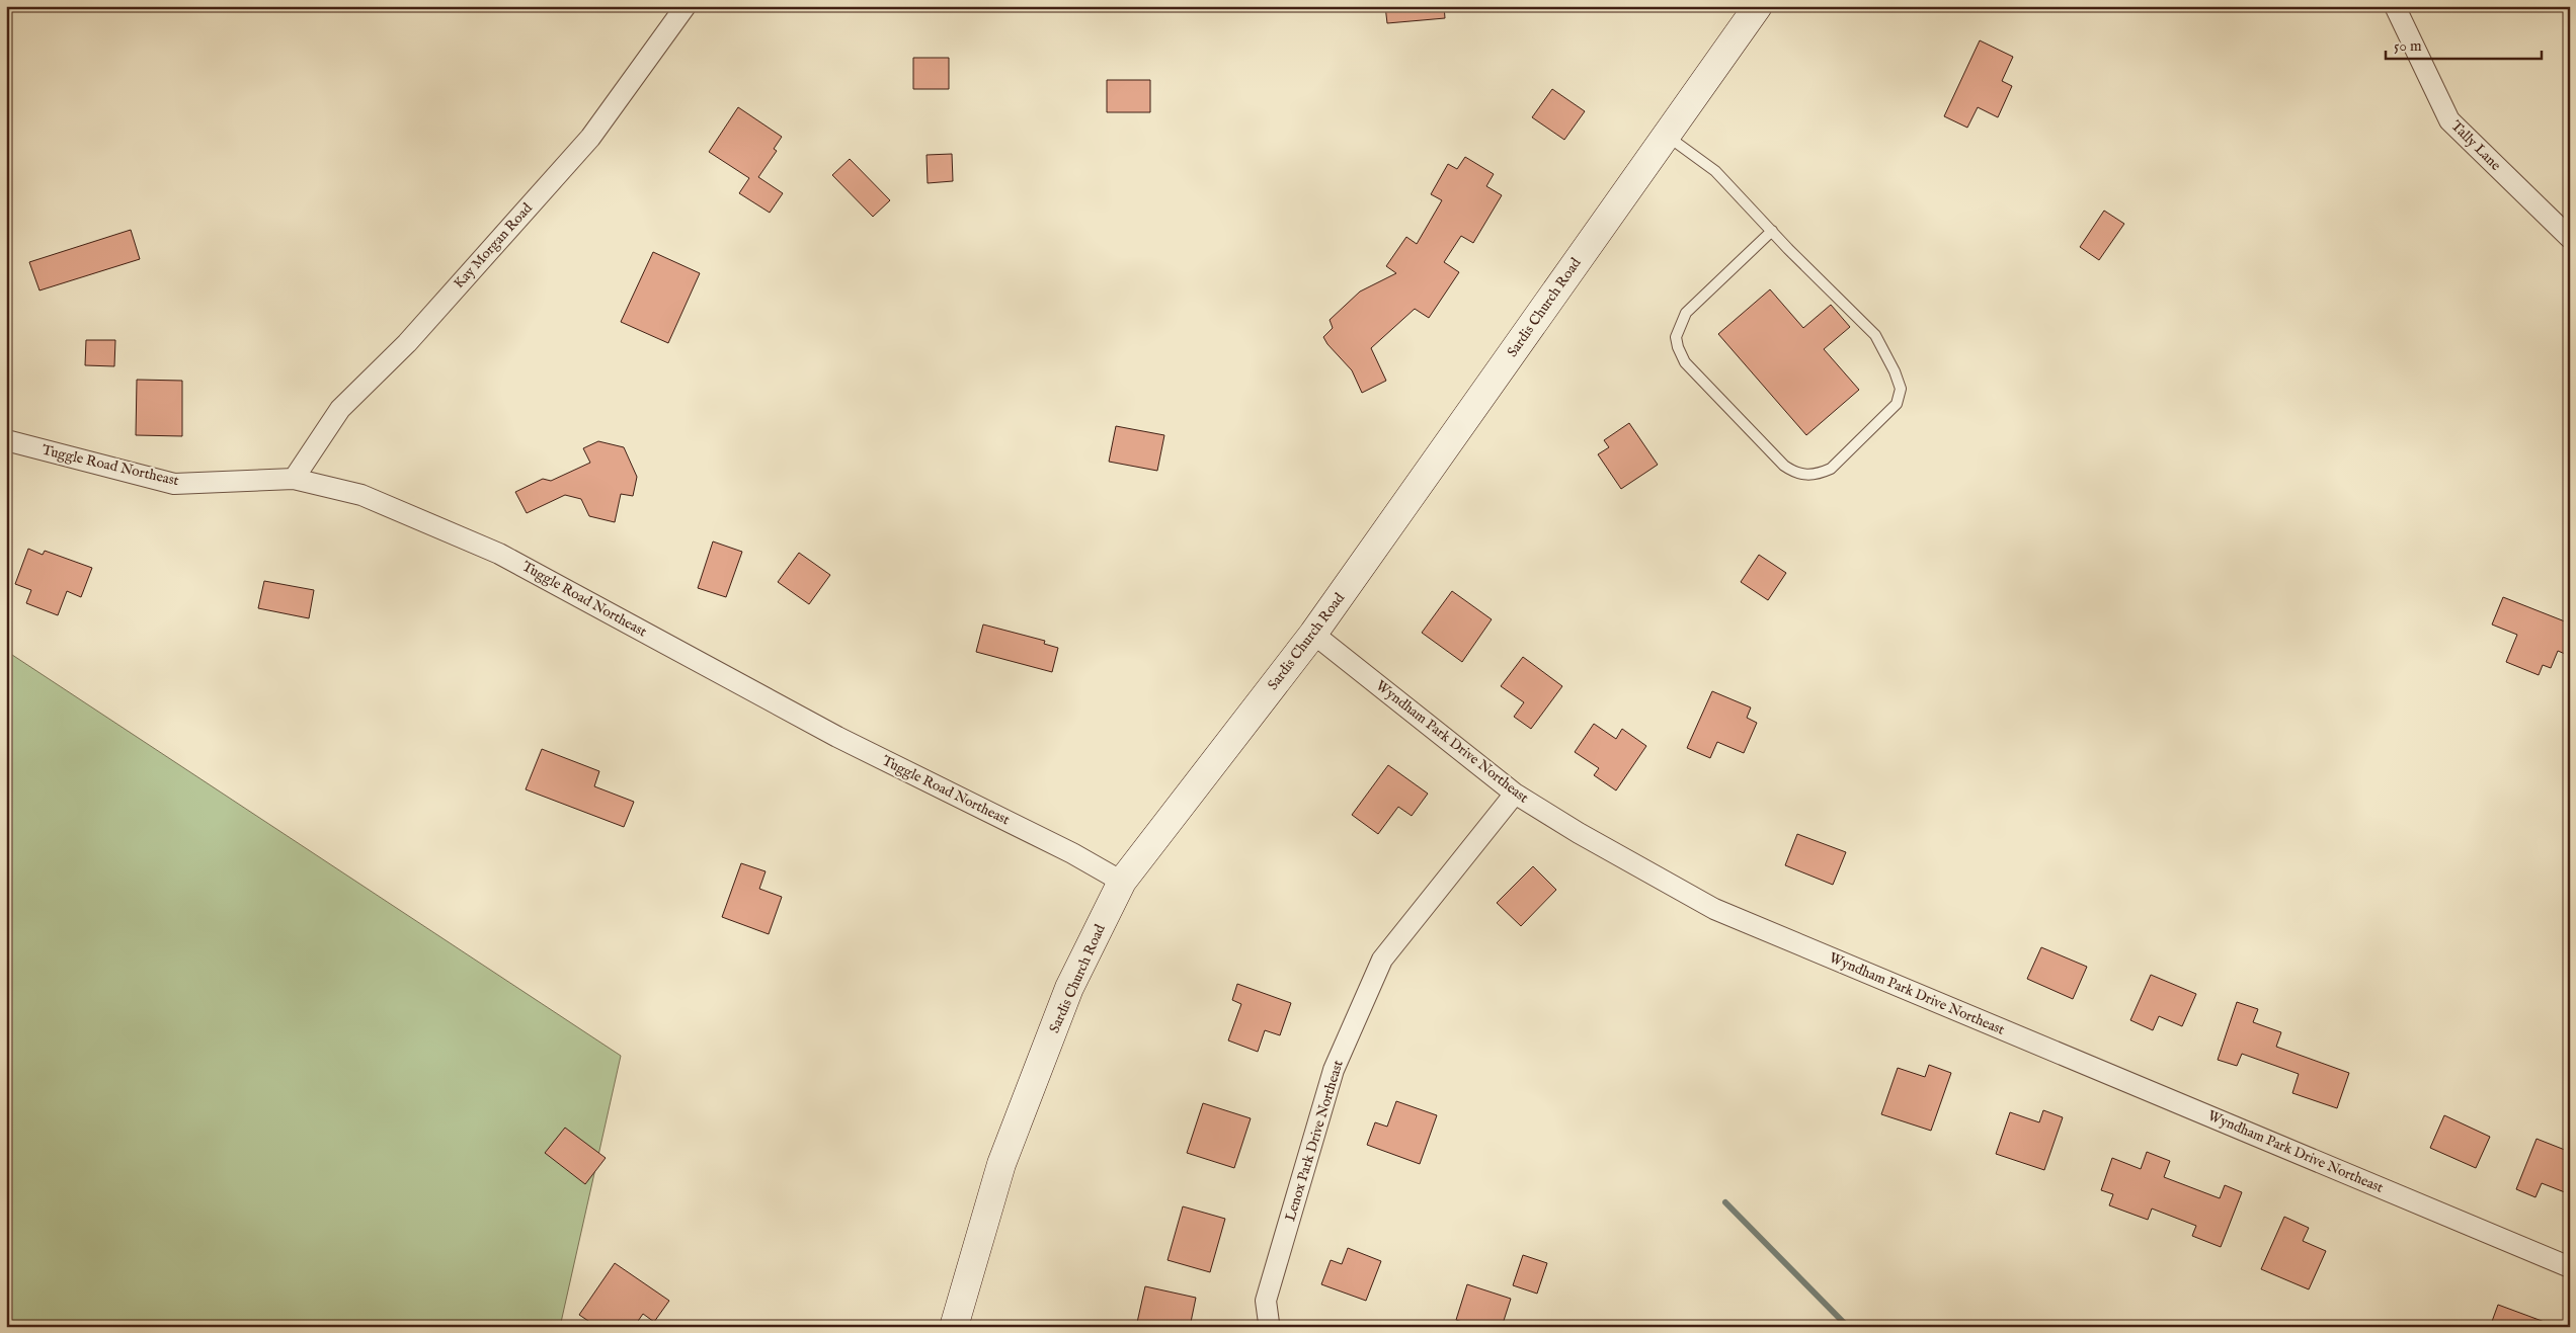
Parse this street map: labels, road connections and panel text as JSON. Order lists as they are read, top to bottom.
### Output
{
  "streets": {
    "street": [
      "Tally Lane",
      "Kay Morgan Road",
      "Sardis Church Road",
      "Tuggle Road Northeast",
      "Wyndham Park Drive Northeast",
      "Lenox Park Drive Northeast"
    ]
  },
  "crossings": [
    ["Kay Morgan Road", "Tuggle Road Northeast"],
    ["Sardis Church Road", "Tuggle Road Northeast"],
    ["Sardis Church Road", "Wyndham Park Drive Northeast"],
    ["Wyndham Park Drive Northeast", "Lenox Park Drive Northeast"]
  ],
  "scale_bar": "50 m"
}
